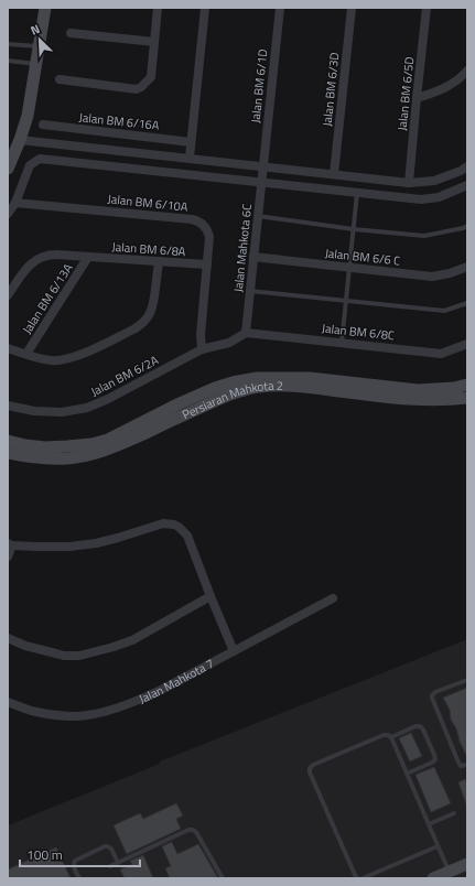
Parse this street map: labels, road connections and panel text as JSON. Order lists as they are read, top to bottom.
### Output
{
  "streets": {
    "main road": ["Persiaran Mahkota 2"],
    "street": [
      "Jalan BM 6/1D",
      "Jalan BM 6/3D",
      "Jalan BM 6/5D",
      "Jalan BM 6/16A",
      "Jalan BM 6/10A",
      "Jalan Mahkota 6C",
      "Jalan BM 6/8A",
      "Jalan BM 6/6 C",
      "Jalan BM 6/13A",
      "Jalan BM 6/8C",
      "Jalan BM 6/2A",
      "Jalan Mahkota 7"
    ]
  },
  "crossings": [
    ["Jalan BM 6/1D", "Jalan Mahkota 6C"],
    ["Jalan BM 6/10A", "Jalan BM 6/8A"],
    ["Jalan BM 6/10A", "Jalan BM 6/2A"],
    ["Jalan Mahkota 6C", "Jalan BM 6/6 C"],
    ["Jalan Mahkota 6C", "Jalan BM 6/8C"],
    ["Jalan Mahkota 6C", "Jalan BM 6/2A"],
    ["Jalan BM 6/8A", "Jalan BM 6/13A"],
    ["Jalan BM 6/8C", "Jalan BM 6/2A"]
  ],
  "scale_bar": "100 m",
  "north": "top left"
}
